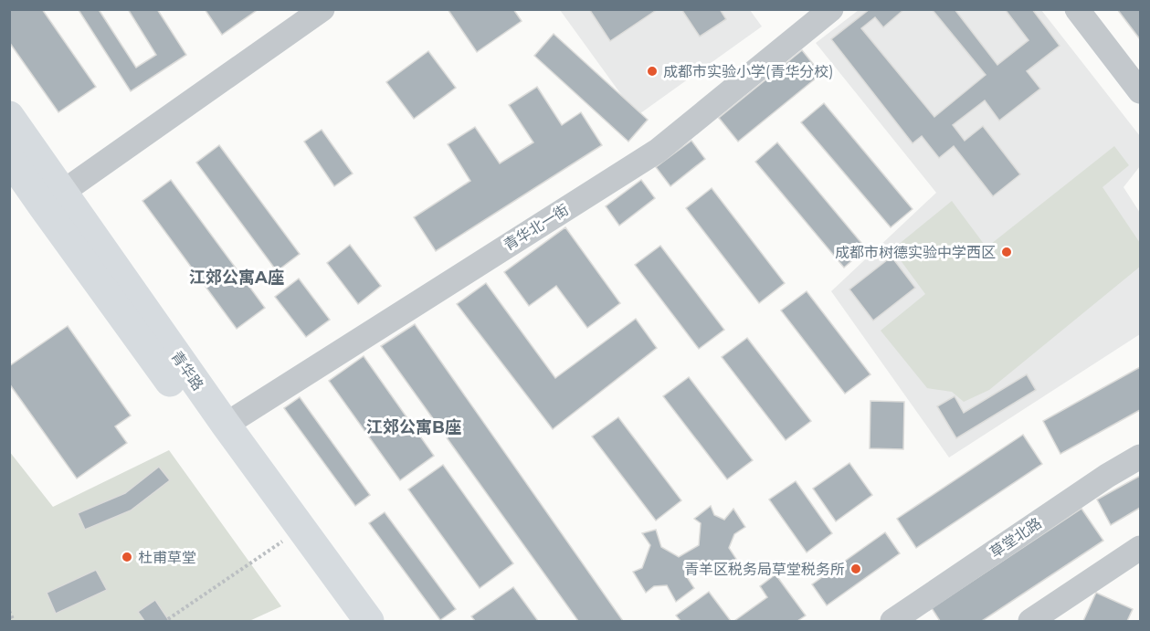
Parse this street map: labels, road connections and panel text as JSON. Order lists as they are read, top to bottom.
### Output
{
  "streets": {
    "main road": ["青华路"],
    "street": ["青华北一街", "草堂北路"]
  },
  "crossings": [
    ["青华北一街", "青华路"]
  ],
  "districts": ["江郊公寓A座", "江郊公寓B座"],
  "places": [
    "成都市实验小学(青华分校)",
    "成都市树德实验中学西区",
    "杜甫草堂",
    "青羊区税务局草堂税务所"
  ]
}
